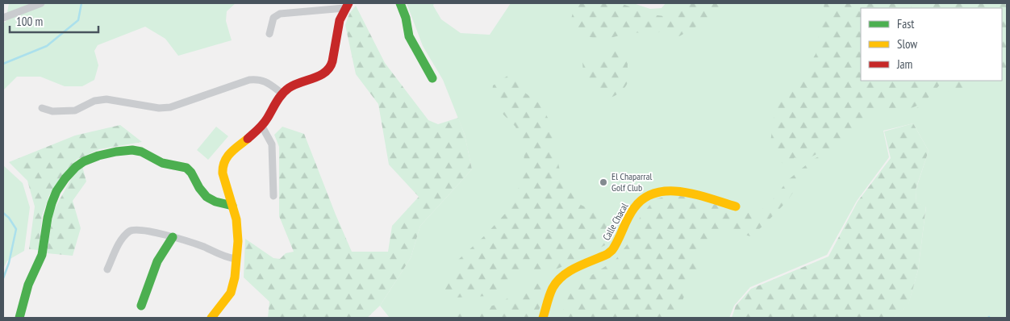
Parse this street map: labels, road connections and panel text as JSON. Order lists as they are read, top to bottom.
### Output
{
  "streets": {
    "street": ["Calle Chacal"]
  },
  "places": ["El Chaparral Golf Club"],
  "legend": ["Fast", "Slow", "Jam"],
  "scale_bar": "100 m"
}
